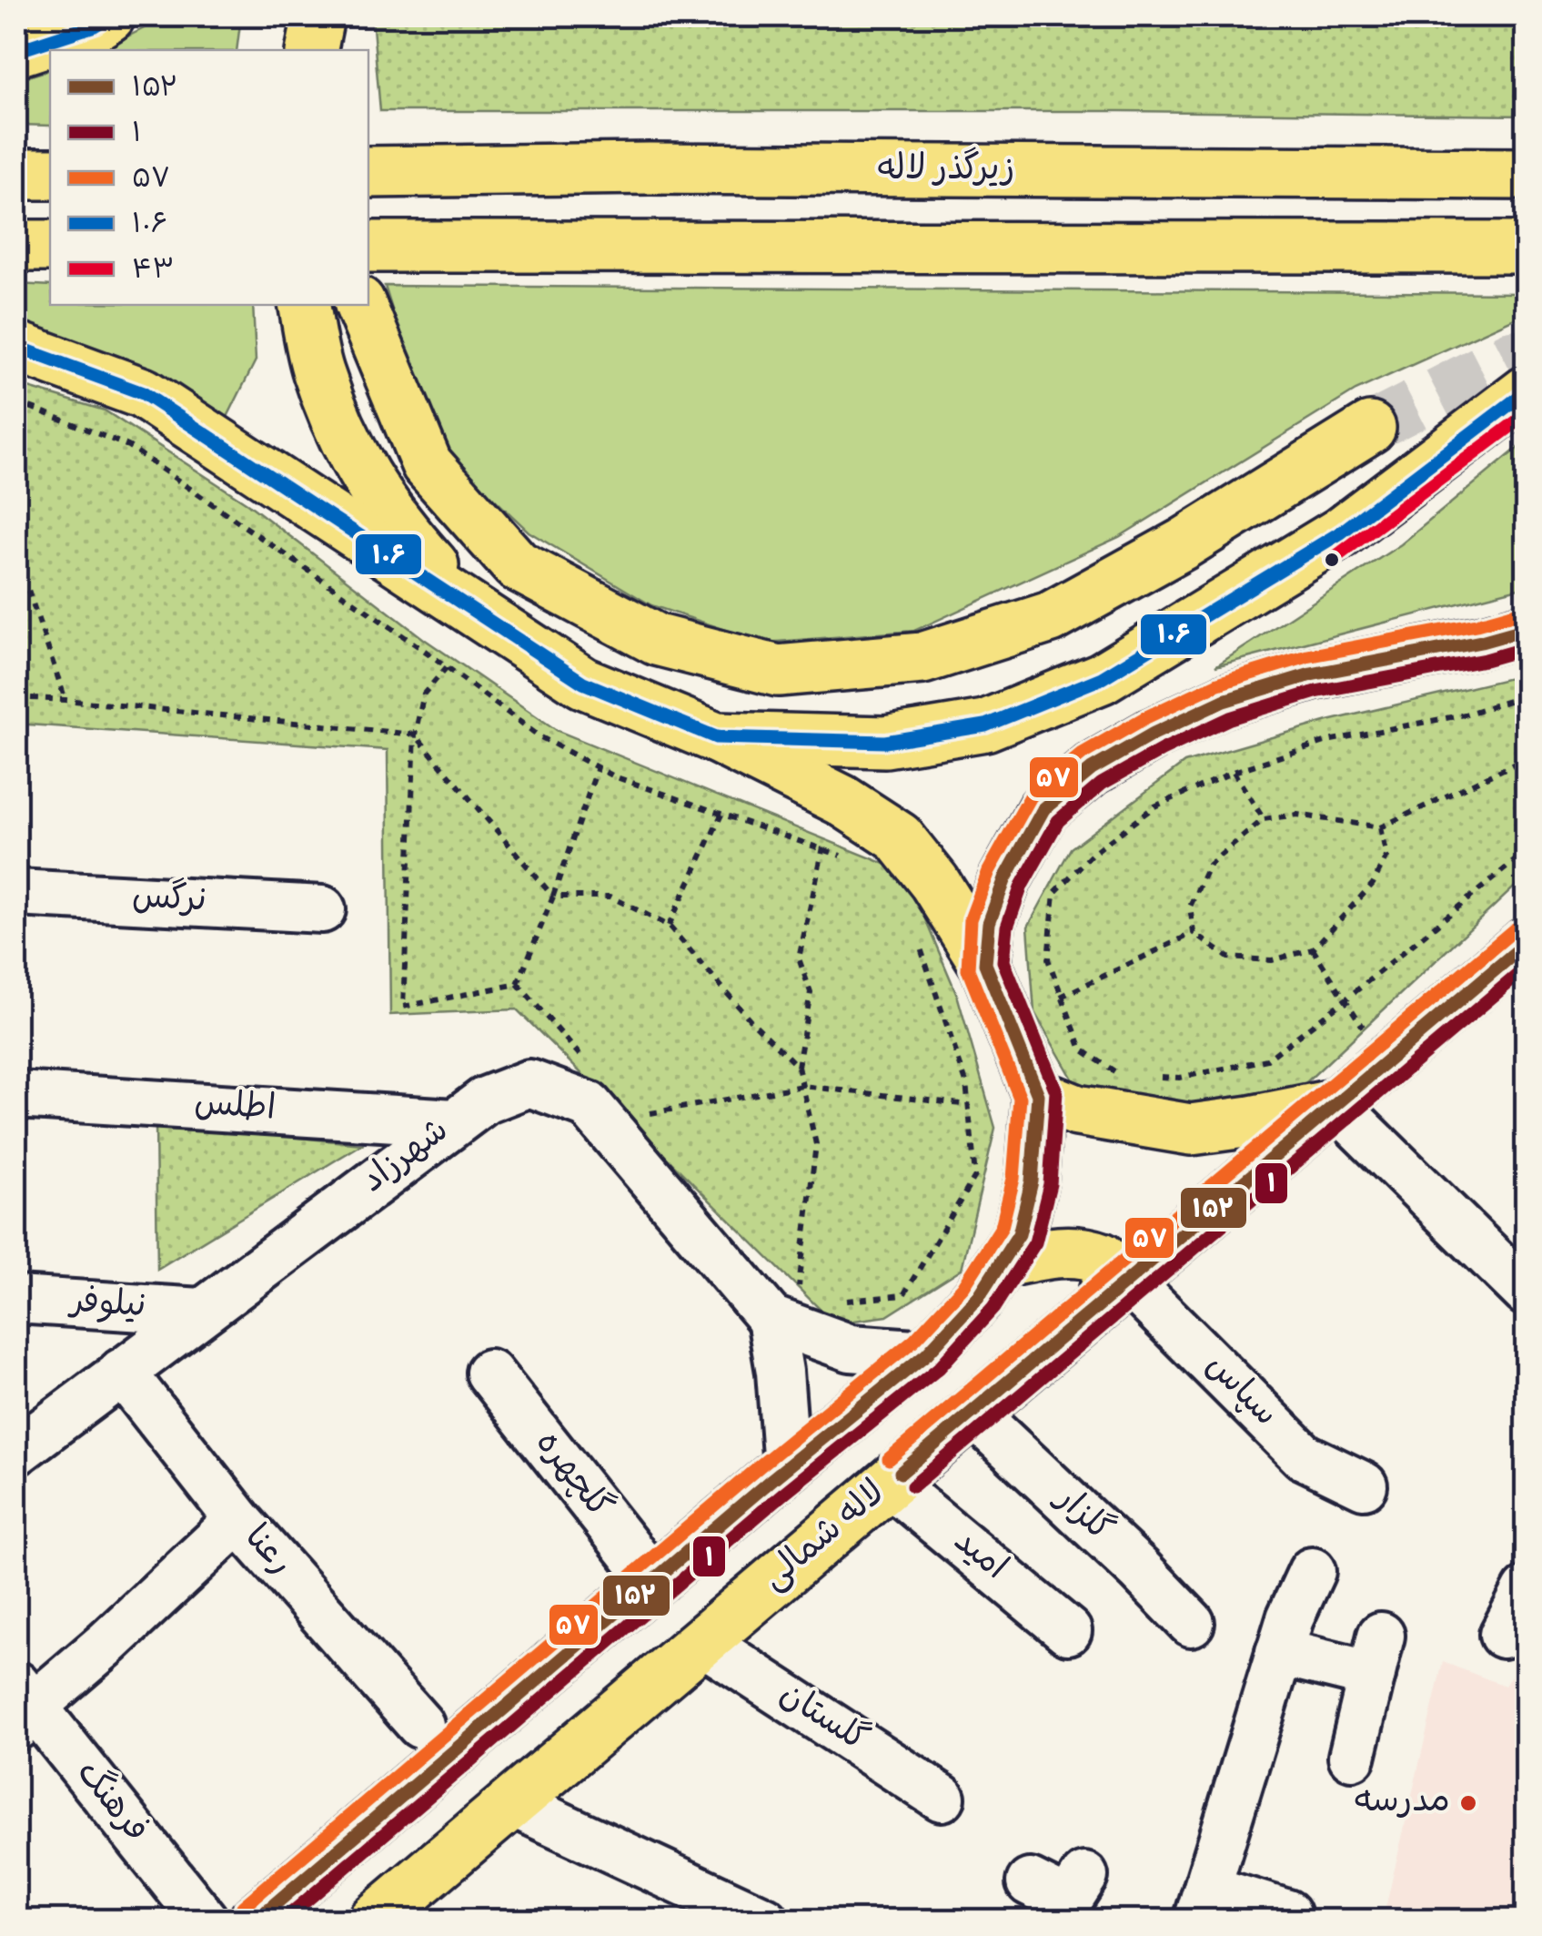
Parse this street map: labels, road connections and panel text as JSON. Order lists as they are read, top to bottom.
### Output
{
  "streets": {
    "main road": ["زیرگذر لاله", "لاله شمالی"],
    "street": [
      "نرگس",
      "اطلس",
      "شهرزاد",
      "نیلوفر",
      "سپاس",
      "گلچهره",
      "گلزار",
      "رعنا",
      "امید",
      "گلستان",
      "فرهنگ"
    ]
  },
  "crossings": [
    ["اطلس", "شهرزاد"],
    ["شهرزاد", "نیلوفر"],
    ["شهرزاد", "رعنا"],
    ["سپاس", "لاله شمالی"],
    ["گلزار", "لاله شمالی"],
    ["لاله شمالی", "امید"],
    ["لاله شمالی", "گلستان"]
  ],
  "places": ["مدرسه"],
  "lines": [
    "transit line ۱۰۶",
    "transit line ۴۳",
    "transit line ۵۷",
    "transit line ۱۵۲",
    "transit line ۱"
  ],
  "legend": [
    "۱۵۲",
    "۱",
    "۵۷",
    "۱۰۶",
    "۴۳"
  ]
}
